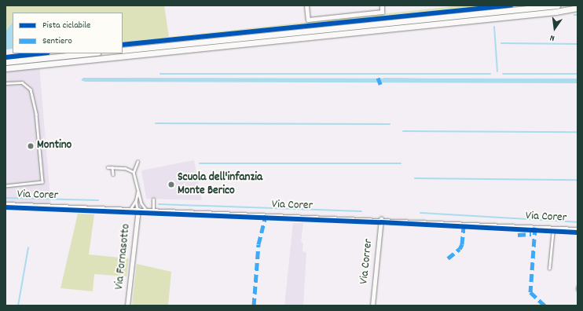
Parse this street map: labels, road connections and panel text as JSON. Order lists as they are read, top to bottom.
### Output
{
  "streets": {
    "street": ["Via Corer", "Via Fornasotto", "Via Correr"]
  },
  "crossings": [
    ["Via Corer", "Via Fornasotto"],
    ["Via Corer", "Via Correr"]
  ],
  "places": ["Montino", "Scuola dell'infanzia Monte Berico"],
  "legend": ["Pista ciclabile", "Sentiero"],
  "north": "bottom"
}
